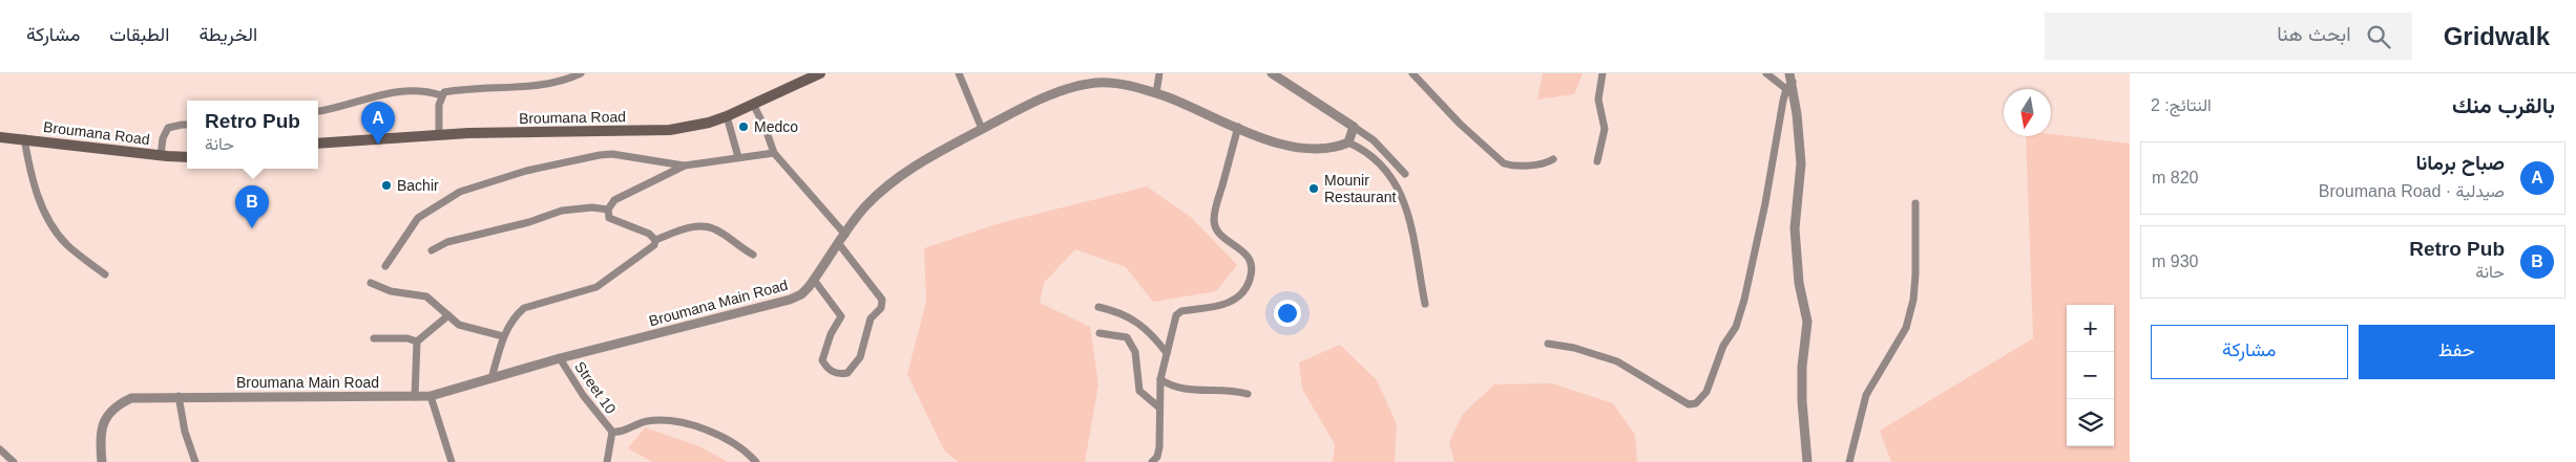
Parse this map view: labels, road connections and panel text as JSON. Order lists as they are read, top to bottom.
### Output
{
  "streets": {
    "main road": ["Broumana Road"],
    "street": ["Broumana Main Road", "Street 10"]
  },
  "crossings": [
    ["Broumana Main Road", "Street 10"]
  ],
  "places": ["Medco", "Bachir", "Mounir Restaurant"],
  "north": "bottom",
  "page": {
    "header": "Gridwalk",
    "search": "ابحث هنا",
    "nav": ["الخريطة", "الطبقات", "مشاركة"],
    "heading": ["بالقرب منك", "النتائج: 2"],
    "popup": ["Retro Pub", "حانة"],
    "pins": ["A", "B"],
    "list": [
      {
        "mark": "A",
        "name": "صباح برمانا",
        "note": "صيدلية · Broumana Road",
        "value": "820 m"
      },
      {
        "mark": "B",
        "name": "Retro Pub",
        "note": "حانة",
        "value": "930 m"
      }
    ],
    "map_buttons": ["+", "−"],
    "buttons": ["حفظ", "مشاركة"]
  }
}
